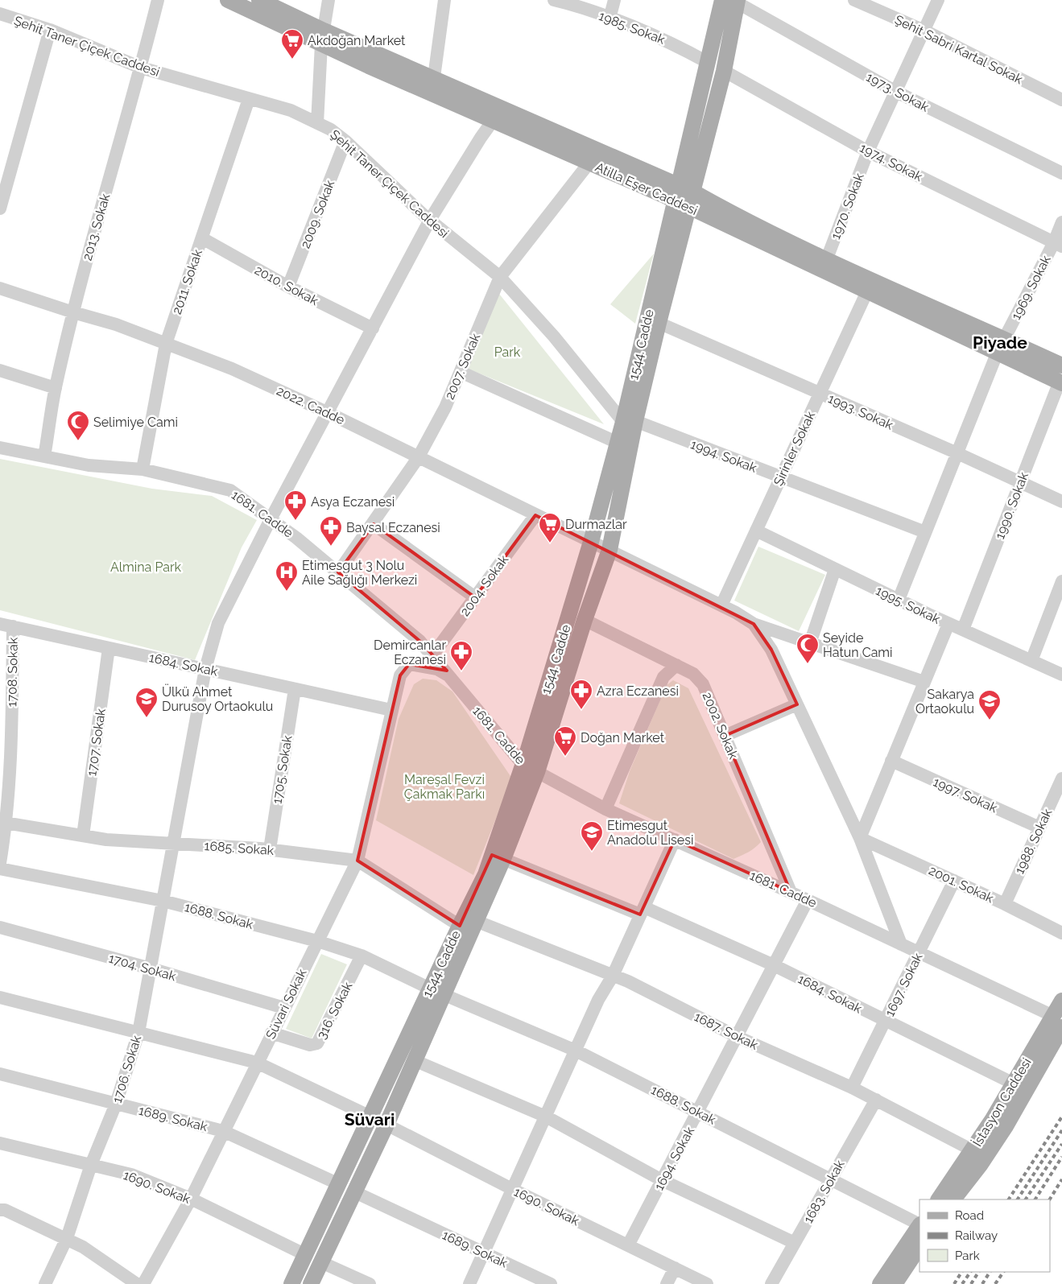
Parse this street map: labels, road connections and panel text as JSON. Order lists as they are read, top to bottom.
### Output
{
  "streets": {
    "main road": ["Atilla Eşer Caddesi", "1544. Cadde", "İstasyon Caddesi"],
    "street": [
      "1985. Sokak",
      "Şehit Taner Çiçek Caddesi",
      "Şehit Sabri Kartal Sokak",
      "1973. Sokak",
      "1974. Sokak",
      "1970. Sokak",
      "2009. Sokak",
      "2013. Sokak",
      "2011. Sokak",
      "2010. Sokak",
      "1969. Sokak",
      "2007. Sokak",
      "2022. Cadde",
      "1993. Sokak",
      "Şirinler Sokak",
      "1994. Sokak",
      "1990. Sokak",
      "1681. Cadde",
      "2004. Sokak",
      "1995. Sokak",
      "1684. Sokak",
      "1708. Sokak",
      "2002. Sokak",
      "1707. Sokak",
      "1705. Sokak",
      "1997. Sokak",
      "1988. Sokak",
      "1685. Sokak",
      "2001. Sokak",
      "1688. Sokak",
      "1704. Sokak",
      "1697. Sokak",
      "Süvari Sokak",
      "316. Sokak",
      "1687. Sokak",
      "1706. Sokak",
      "1689. Sokak",
      "1694. Sokak",
      "1690. Sokak",
      "1683. Sokak"
    ]
  },
  "crossings": [
    ["1985. Sokak", "1544. Cadde"],
    ["Şehit Taner Çiçek Caddesi", "2009. Sokak"],
    ["Şehit Taner Çiçek Caddesi", "2013. Sokak"],
    ["Şehit Taner Çiçek Caddesi", "2011. Sokak"],
    ["Şehit Taner Çiçek Caddesi", "1544. Cadde"],
    ["Şehit Taner Çiçek Caddesi", "2007. Sokak"],
    ["Şehit Taner Çiçek Caddesi", "1994. Sokak"],
    ["Şehit Taner Çiçek Caddesi", "1706. Sokak"],
    ["Şehit Sabri Kartal Sokak", "1970. Sokak"],
    ["1973. Sokak", "1970. Sokak"],
    ["1973. Sokak", "1544. Cadde"],
    ["1974. Sokak", "1970. Sokak"],
    ["1974. Sokak", "1969. Sokak"],
    ["1974. Sokak", "1544. Cadde"],
    ["Atilla Eşer Caddesi", "1970. Sokak"],
    ["Atilla Eşer Caddesi", "1969. Sokak"],
    ["Atilla Eşer Caddesi", "1544. Cadde"],
    ["Atilla Eşer Caddesi", "2007. Sokak"],
    ["Atilla Eşer Caddesi", "Şirinler Sokak"],
    ["Atilla Eşer Caddesi", "1990. Sokak"],
    ["Atilla Eşer Caddesi", "1706. Sokak"],
    ["2009. Sokak", "2010. Sokak"],
    ["2013. Sokak", "2022. Cadde"],
    ["2013. Sokak", "1681. Cadde"],
    ["2011. Sokak", "2010. Sokak"],
    ["2011. Sokak", "2022. Cadde"],
    ["2011. Sokak", "1681. Cadde"],
    ["2010. Sokak", "1706. Sokak"],
    ["1969. Sokak", "1993. Sokak"],
    ["1969. Sokak", "1994. Sokak"],
    ["1969. Sokak", "1995. Sokak"],
    ["1544. Cadde", "2022. Cadde"],
    ["1544. Cadde", "1993. Sokak"],
    ["1544. Cadde", "1994. Sokak"],
    ["1544. Cadde", "1681. Cadde"],
    ["1544. Cadde", "1684. Sokak"],
    ["1544. Cadde", "2002. Sokak"],
    ["1544. Cadde", "1685. Sokak"],
    ["1544. Cadde", "1688. Sokak"],
    ["1544. Cadde", "1687. Sokak"],
    ["1544. Cadde", "1689. Sokak"],
    ["1544. Cadde", "1690. Sokak"],
    ["2007. Sokak", "2022. Cadde"],
    ["2007. Sokak", "1681. Cadde"],
    ["2022. Cadde", "Şirinler Sokak"],
    ["2022. Cadde", "2004. Sokak"],
    ["2022. Cadde", "1706. Sokak"],
    ["1993. Sokak", "Şirinler Sokak"],
    ["1993. Sokak", "1990. Sokak"],
    ["Şirinler Sokak", "1994. Sokak"],
    ["Şirinler Sokak", "1995. Sokak"],
    ["1990. Sokak", "1995. Sokak"],
    ["1681. Cadde", "2004. Sokak"],
    ["1681. Cadde", "2002. Sokak"],
    ["1681. Cadde", "1697. Sokak"],
    ["1681. Cadde", "Süvari Sokak"],
    ["1681. Cadde", "1706. Sokak"],
    ["1681. Cadde", "İstasyon Caddesi"],
    ["1681. Cadde", "1694. Sokak"],
    ["1684. Sokak", "1708. Sokak"],
    ["1684. Sokak", "1707. Sokak"],
    ["1684. Sokak", "1705. Sokak"],
    ["1684. Sokak", "1697. Sokak"],
    ["1684. Sokak", "Süvari Sokak"],
    ["1684. Sokak", "1706. Sokak"],
    ["1684. Sokak", "İstasyon Caddesi"],
    ["1684. Sokak", "1694. Sokak"],
    ["1708. Sokak", "1685. Sokak"],
    ["1707. Sokak", "1685. Sokak"],
    ["1705. Sokak", "1685. Sokak"],
    ["1997. Sokak", "1988. Sokak"],
    ["1988. Sokak", "2001. Sokak"],
    ["1685. Sokak", "Süvari Sokak"],
    ["1685. Sokak", "1706. Sokak"],
    ["2001. Sokak", "1697. Sokak"],
    ["1688. Sokak", "Süvari Sokak"],
    ["1688. Sokak", "316. Sokak"],
    ["1688. Sokak", "1706. Sokak"],
    ["1688. Sokak", "1694. Sokak"],
    ["1688. Sokak", "1683. Sokak"],
    ["1704. Sokak", "Süvari Sokak"],
    ["1704. Sokak", "1706. Sokak"],
    ["1697. Sokak", "1687. Sokak"],
    ["Süvari Sokak", "316. Sokak"],
    ["Süvari Sokak", "1689. Sokak"],
    ["Süvari Sokak", "1690. Sokak"],
    ["1687. Sokak", "İstasyon Caddesi"],
    ["1687. Sokak", "1694. Sokak"],
    ["1687. Sokak", "1683. Sokak"],
    ["1706. Sokak", "1689. Sokak"],
    ["1706. Sokak", "1690. Sokak"],
    ["1694. Sokak", "1690. Sokak"]
  ],
  "districts": ["Piyade", "Süvari"],
  "parks": ["Park", "Almina Park", "Mareşal Fevzi Çakmak Parkı"],
  "places": {
    "supermarket": ["Akdoğan Market", "Durmazlar", "Doğan Market"],
    "mosque": ["Selimiye Cami", "Seyide Hatun Cami"],
    "pharmacy": [
      "Asya Eczanesi",
      "Baysal Eczanesi",
      "Demircanlar Eczanesi",
      "Azra Eczanesi"
    ],
    "hospital": ["Etimesgut 3 Nolu Aile Sağlığı Merkezi"],
    "school or university": ["Ülkü Ahmet Durusoy Ortaokulu", "Sakarya Ortaokulu", "Etimesgut Anadolu Lisesi"]
  },
  "legend": ["Road", "Railway", "Park"]
}
